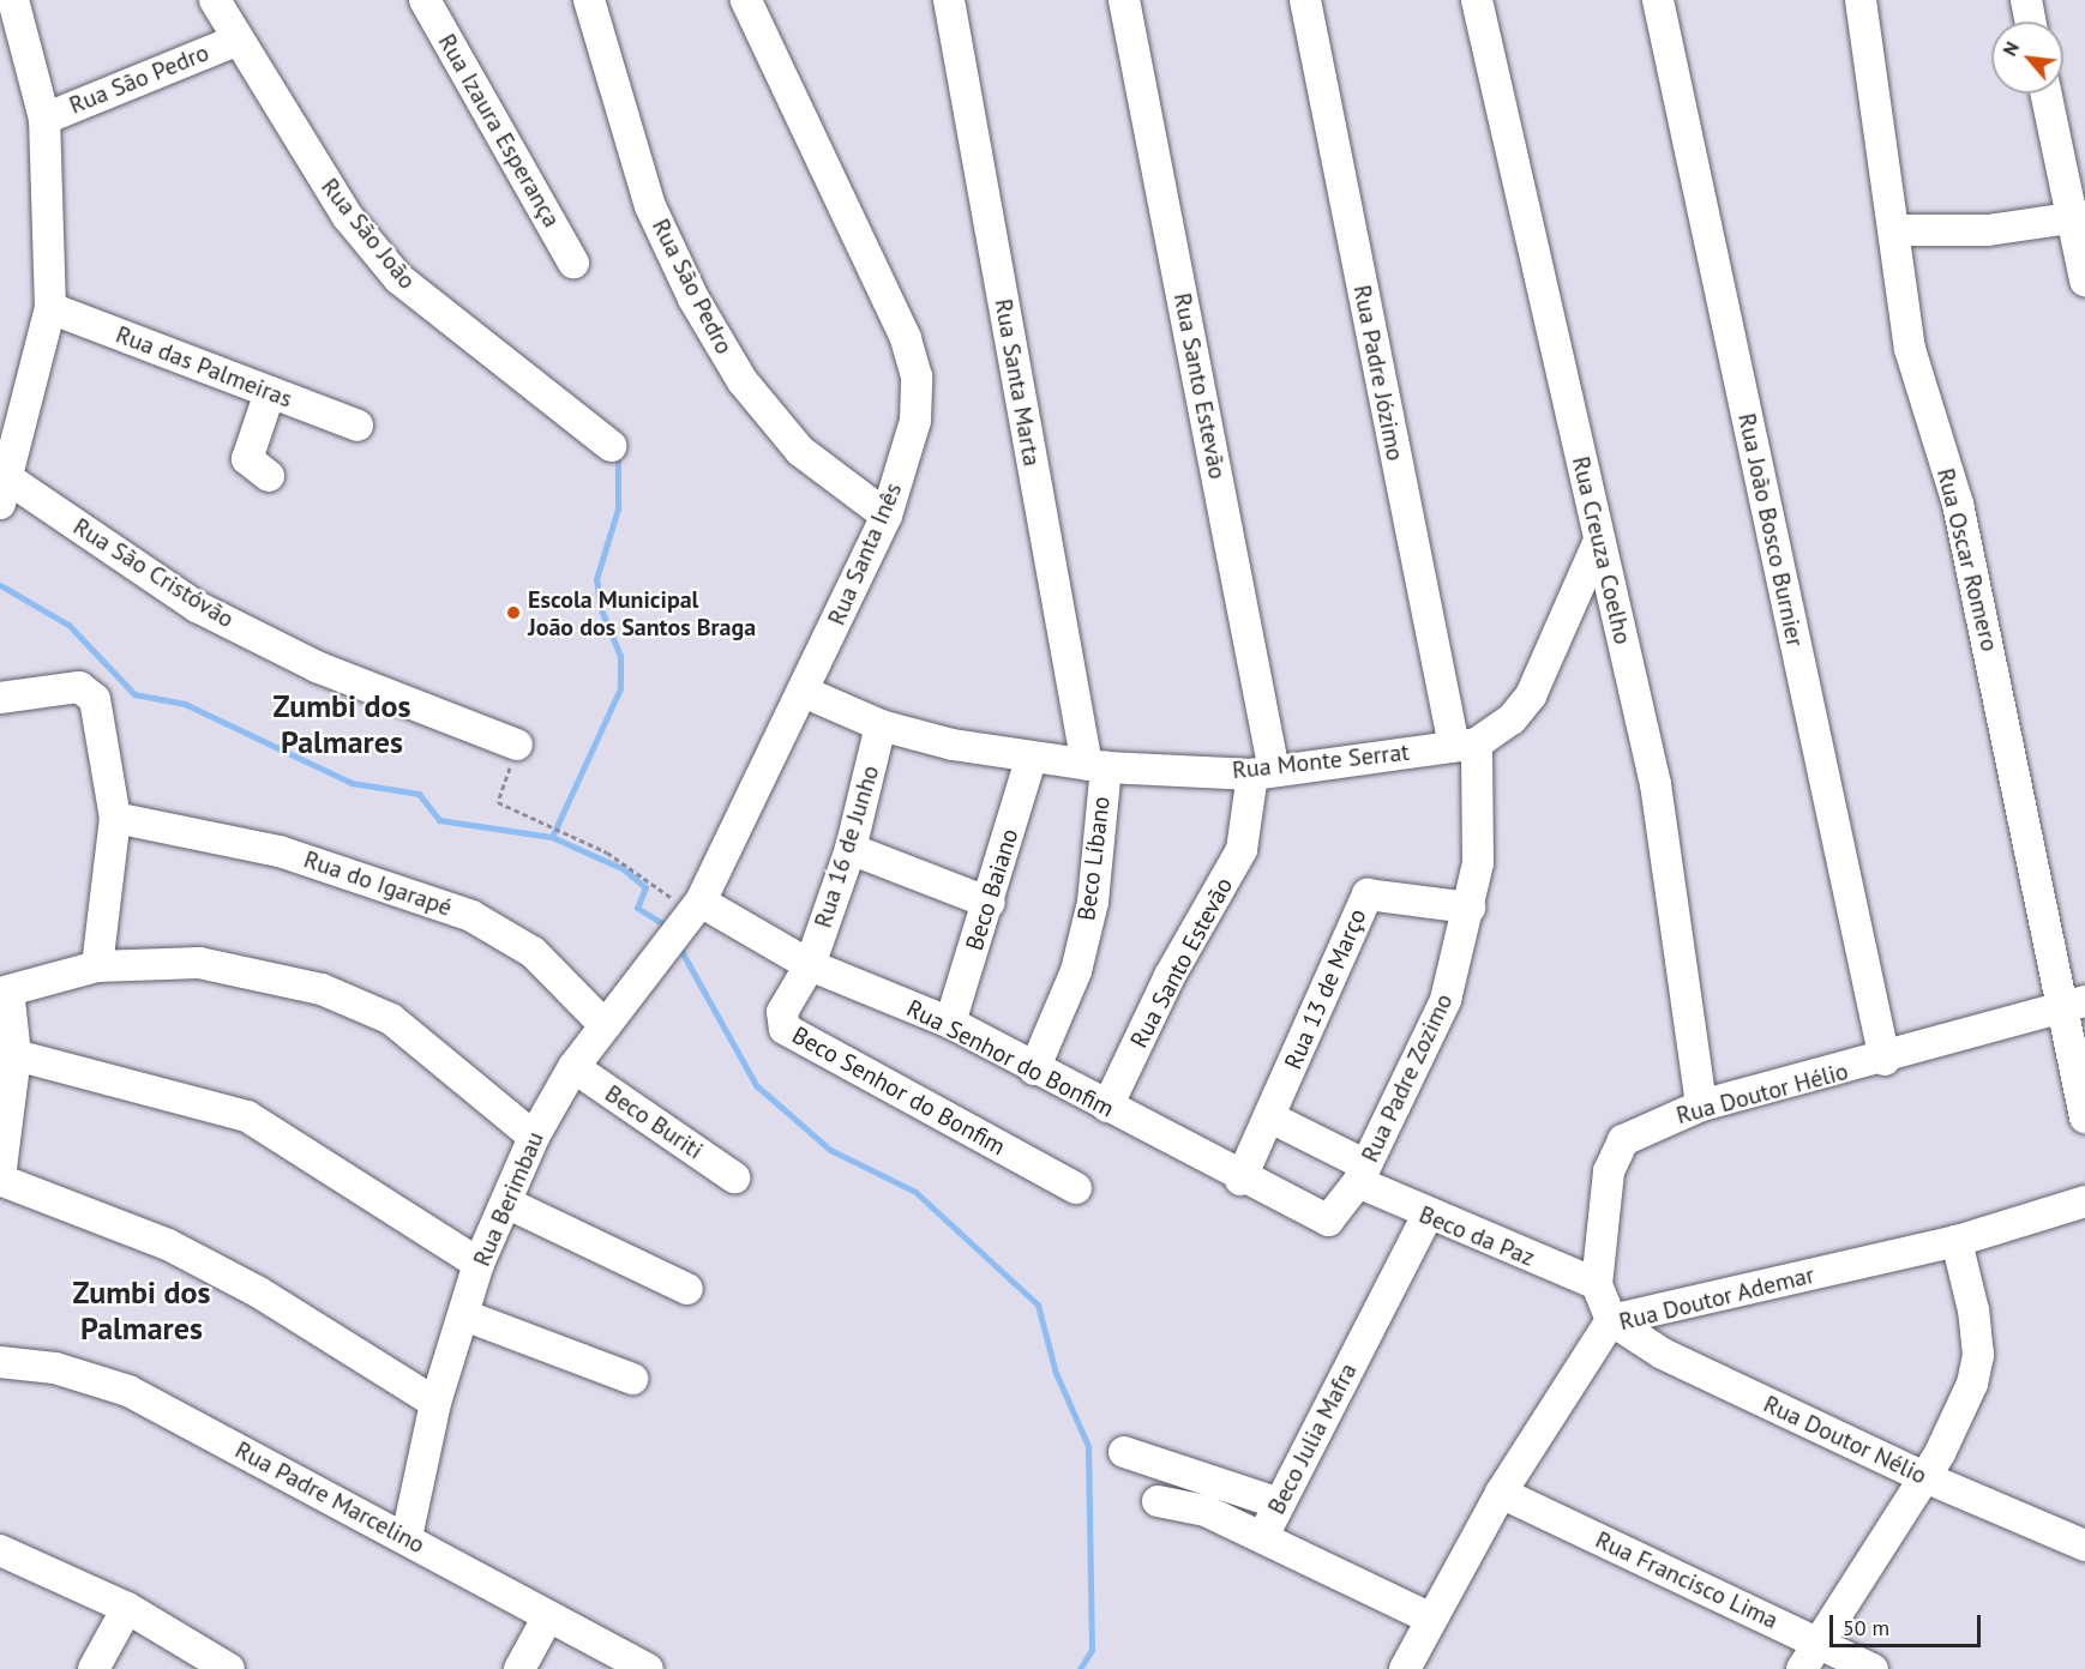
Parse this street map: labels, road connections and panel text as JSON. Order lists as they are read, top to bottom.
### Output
{
  "streets": {
    "street": [
      "Rua São Pedro",
      "Rua Izaura Esperança",
      "Rua São João",
      "Rua das Palmeiras",
      "Rua Padre Józimo",
      "Rua Santa Marta",
      "Rua Santo Estevão",
      "Rua João Bosco Burnier",
      "Rua Creuza Coelho",
      "Rua Santa Inês",
      "Rua Oscar Romero",
      "Rua São Cristóvão",
      "Rua Monte Serrat",
      "Rua 16 de Junho",
      "Beco Líbano",
      "Rua do Igarapé",
      "Beco Baiano",
      "Rua 13 de Março",
      "Rua Senhor do Bonfim",
      "Rua Padre Zozimo",
      "Beco Senhor do Bonfim",
      "Rua Doutor Hélio",
      "Beco Buriti",
      "Rua Berimbau",
      "Beco da Paz",
      "Rua Doutor Ademar",
      "Beco Julia Mafra",
      "Rua Doutor Nélio",
      "Rua Padre Marcelino",
      "Rua Francisco Lima"
    ]
  },
  "crossings": [
    ["Rua São Pedro", "Rua São João"],
    ["Rua São Pedro", "Rua Santa Inês"],
    ["Rua Padre Józimo", "Rua Monte Serrat"],
    ["Rua Padre Józimo", "Rua Padre Zozimo"],
    ["Rua Santa Marta", "Rua Monte Serrat"],
    ["Rua Santa Marta", "Beco Líbano"],
    ["Rua Santo Estevão", "Rua Monte Serrat"],
    ["Rua Santo Estevão", "Rua Senhor do Bonfim"],
    ["Rua João Bosco Burnier", "Rua Doutor Hélio"],
    ["Rua Creuza Coelho", "Rua Monte Serrat"],
    ["Rua Creuza Coelho", "Rua Doutor Hélio"],
    ["Rua Santa Inês", "Rua Monte Serrat"],
    ["Rua Santa Inês", "Rua Senhor do Bonfim"],
    ["Rua Santa Inês", "Rua Berimbau"],
    ["Rua Oscar Romero", "Rua Doutor Hélio"],
    ["Rua Monte Serrat", "Rua 16 de Junho"],
    ["Rua Monte Serrat", "Beco Líbano"],
    ["Rua Monte Serrat", "Beco Baiano"],
    ["Rua Monte Serrat", "Rua Padre Zozimo"],
    ["Rua 16 de Junho", "Rua Senhor do Bonfim"],
    ["Rua 16 de Junho", "Beco Senhor do Bonfim"],
    ["Beco Líbano", "Rua Senhor do Bonfim"],
    ["Rua do Igarapé", "Rua Berimbau"],
    ["Beco Baiano", "Rua Senhor do Bonfim"],
    ["Rua 13 de Março", "Rua Senhor do Bonfim"],
    ["Rua 13 de Março", "Rua Padre Zozimo"],
    ["Rua 13 de Março", "Beco da Paz"],
    ["Rua Senhor do Bonfim", "Rua Padre Zozimo"],
    ["Rua Senhor do Bonfim", "Beco Senhor do Bonfim"],
    ["Rua Senhor do Bonfim", "Rua Berimbau"],
    ["Rua Padre Zozimo", "Beco da Paz"],
    ["Rua Doutor Hélio", "Beco da Paz"],
    ["Rua Doutor Hélio", "Rua Doutor Ademar"],
    ["Rua Doutor Hélio", "Rua Doutor Nélio"],
    ["Beco Buriti", "Rua Berimbau"],
    ["Rua Berimbau", "Rua Padre Marcelino"],
    ["Beco da Paz", "Beco Julia Mafra"],
    ["Rua Doutor Ademar", "Beco Julia Mafra"],
    ["Rua Doutor Ademar", "Rua Doutor Nélio"],
    ["Rua Doutor Ademar", "Rua Francisco Lima"]
  ],
  "districts": ["Zumbi dos Palmares", "Zumbi dos Palmares"],
  "places": ["Escola Municipal João dos Santos Braga"],
  "scale_bar": "50 m",
  "north": "top left"
}
